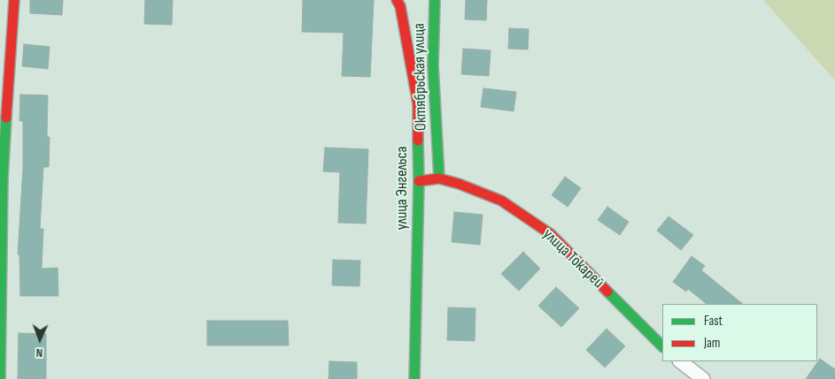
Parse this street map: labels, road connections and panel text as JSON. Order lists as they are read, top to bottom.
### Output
{
  "streets": {
    "street": ["Октябрьская улица", "улица Энгельса", "улица Токарей"]
  },
  "crossings": [
    ["Октябрьская улица", "улица Токарей"],
    ["улица Энгельса", "улица Токарей"]
  ],
  "legend": ["Fast", "Jam"],
  "north": "bottom"
}
